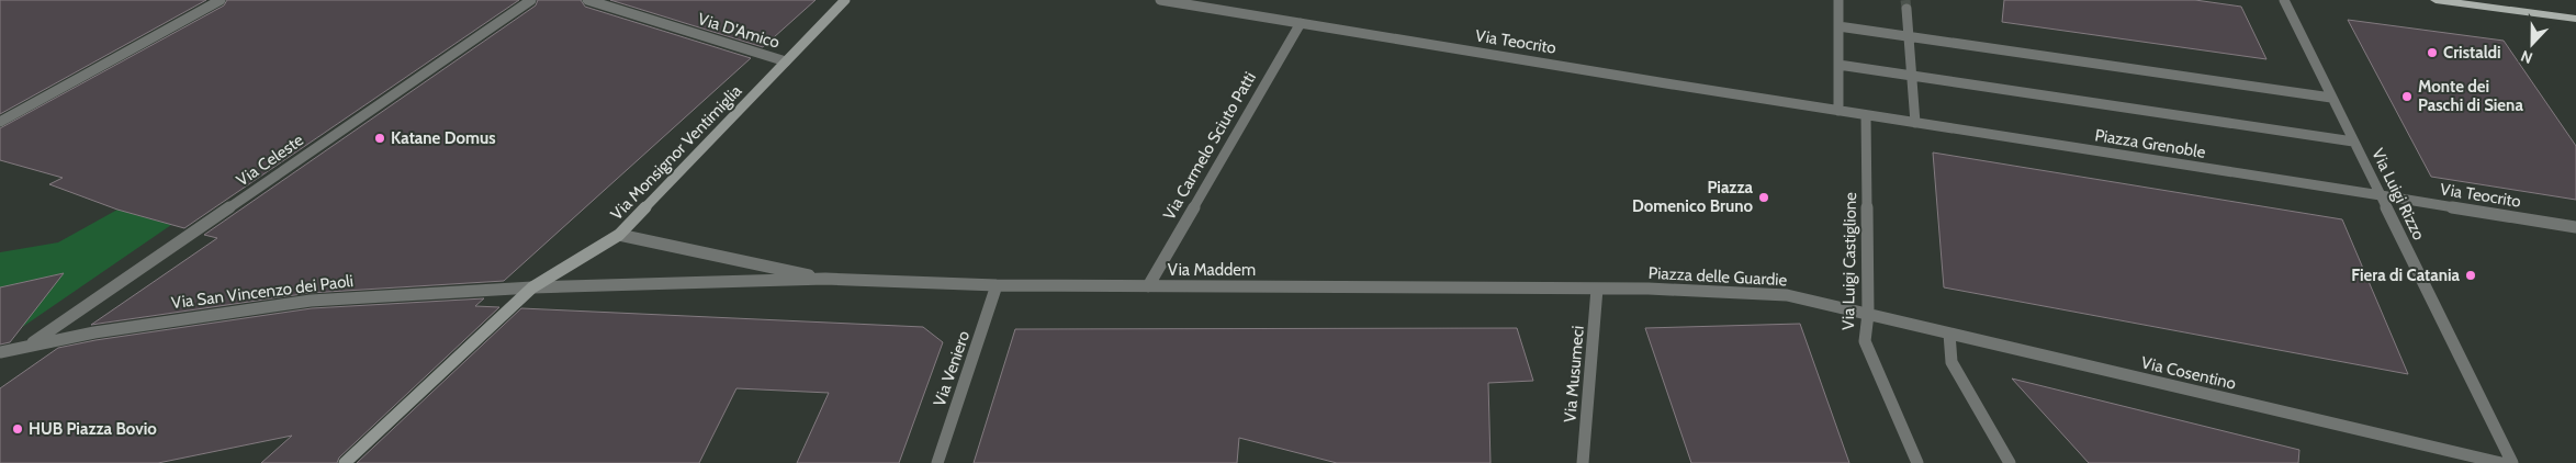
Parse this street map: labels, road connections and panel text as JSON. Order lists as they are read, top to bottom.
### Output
{
  "streets": {
    "main road": ["Via Monsignor Ventimiglia"],
    "street": [
      "Via D'Amico",
      "Via Teocrito",
      "Piazza Grenoble",
      "Via Carmelo Sciuto Patti",
      "Via Celeste",
      "Via Luigi Rizzo",
      "Via Luigi Castiglione",
      "Via Maddem",
      "Piazza delle Guardie",
      "Via San Vincenzo dei Paoli",
      "Via Veniero",
      "Via Cosentino",
      "Via Musumeci"
    ]
  },
  "crossings": [
    ["Via D'Amico", "Via Monsignor Ventimiglia"],
    ["Via Teocrito", "Piazza Grenoble"],
    ["Via Teocrito", "Via Carmelo Sciuto Patti"],
    ["Via Teocrito", "Via Luigi Rizzo"],
    ["Via Teocrito", "Via Luigi Castiglione"],
    ["Piazza Grenoble", "Via Luigi Rizzo"],
    ["Piazza Grenoble", "Via Luigi Castiglione"],
    ["Via Carmelo Sciuto Patti", "Via Maddem"],
    ["Via Monsignor Ventimiglia", "Via San Vincenzo dei Paoli"],
    ["Via Celeste", "Via San Vincenzo dei Paoli"],
    ["Via Luigi Castiglione", "Piazza delle Guardie"],
    ["Via Luigi Castiglione", "Via Cosentino"],
    ["Via Maddem", "Piazza delle Guardie"],
    ["Via Maddem", "Via San Vincenzo dei Paoli"],
    ["Via Maddem", "Via Veniero"],
    ["Via Maddem", "Via Musumeci"],
    ["Piazza delle Guardie", "Via Cosentino"],
    ["Piazza delle Guardie", "Via Musumeci"]
  ],
  "places": [
    "Cristaldi",
    "Monte dei Paschi di Siena",
    "Katane Domus",
    "Piazza Domenico Bruno",
    "Fiera di Catania",
    "HUB Piazza Bovio"
  ],
  "north": "bottom"
}
